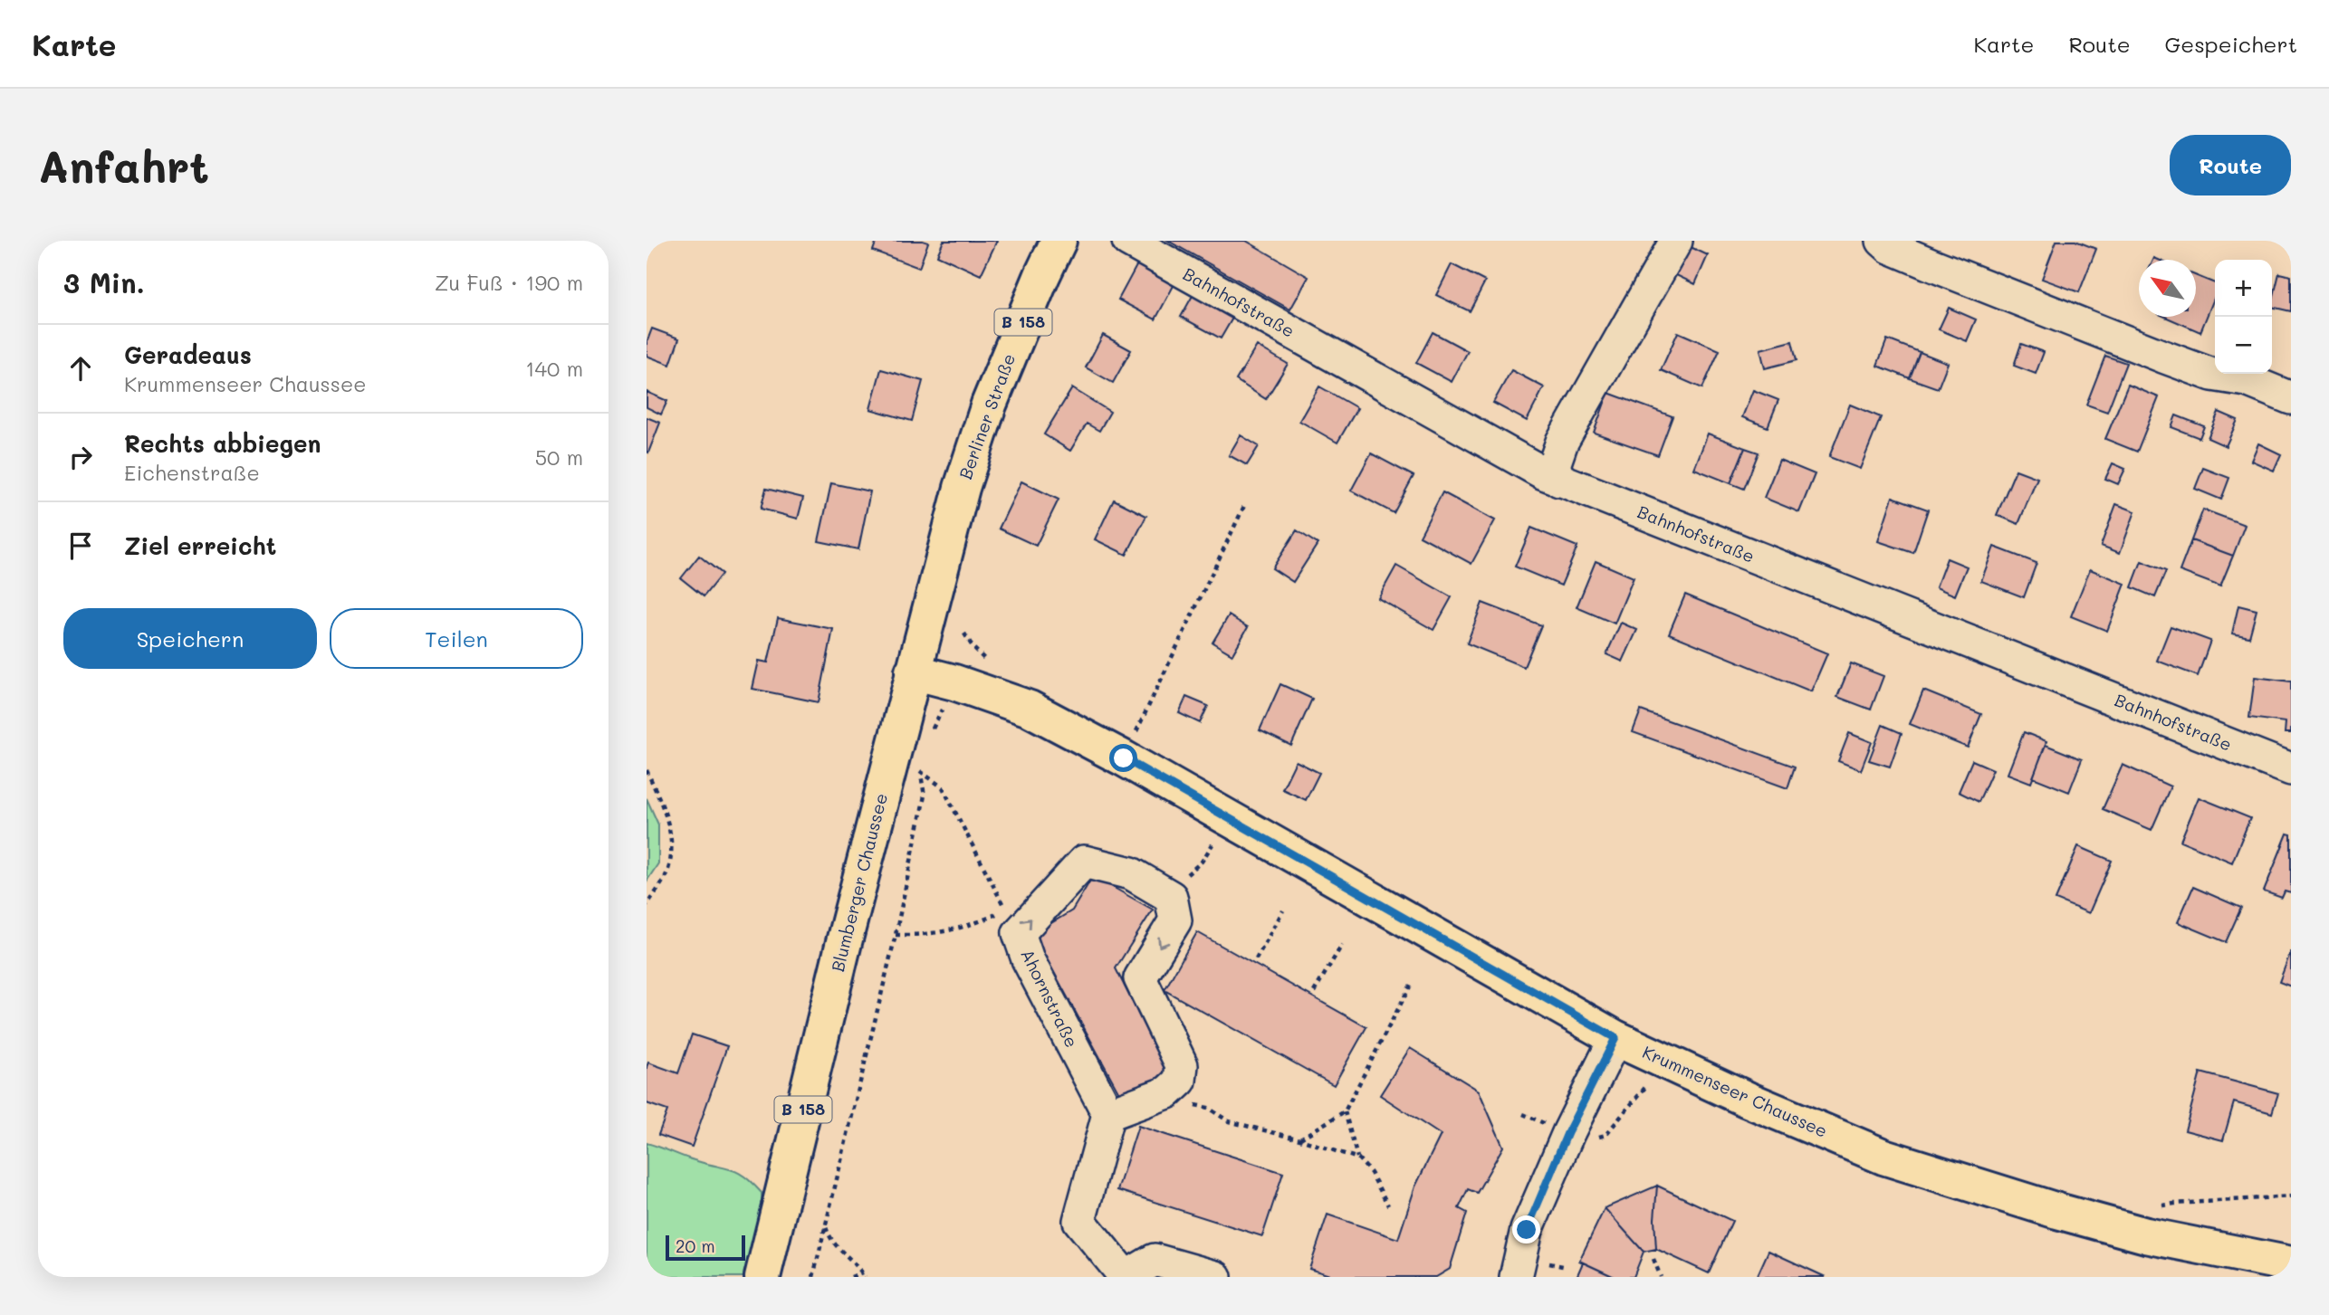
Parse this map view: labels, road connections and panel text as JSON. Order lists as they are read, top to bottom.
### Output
{
  "streets": {
    "main road": [
      "B 158",
      "Berliner Straße",
      "Blumberger Chaussee",
      "Krummenseer Chaussee"
    ],
    "street": ["Bahnhofstraße", "Ahornstraße"]
  },
  "crossings": [
    ["Berliner Straße", "Blumberger Chaussee"],
    ["Blumberger Chaussee", "Krummenseer Chaussee"]
  ],
  "scale_bar": "20 m",
  "north": "top left",
  "page": {
    "header": "Karte",
    "nav": ["Karte", "Route", "Gespeichert"],
    "buttons": [
      "Route",
      ["Speichern", "Teilen"]
    ],
    "title": "Anfahrt",
    "heading": ["3 Min.", "Zu Fuß · 190 m"],
    "map_buttons": ["+", "−"],
    "list": [
      ["Geradeaus", "Krummenseer Chaussee", "140 m"],
      ["Rechts abbiegen", "Eichenstraße", "50 m"],
      "Ziel erreicht"
    ],
    "scale": "20 m"
  }
}
